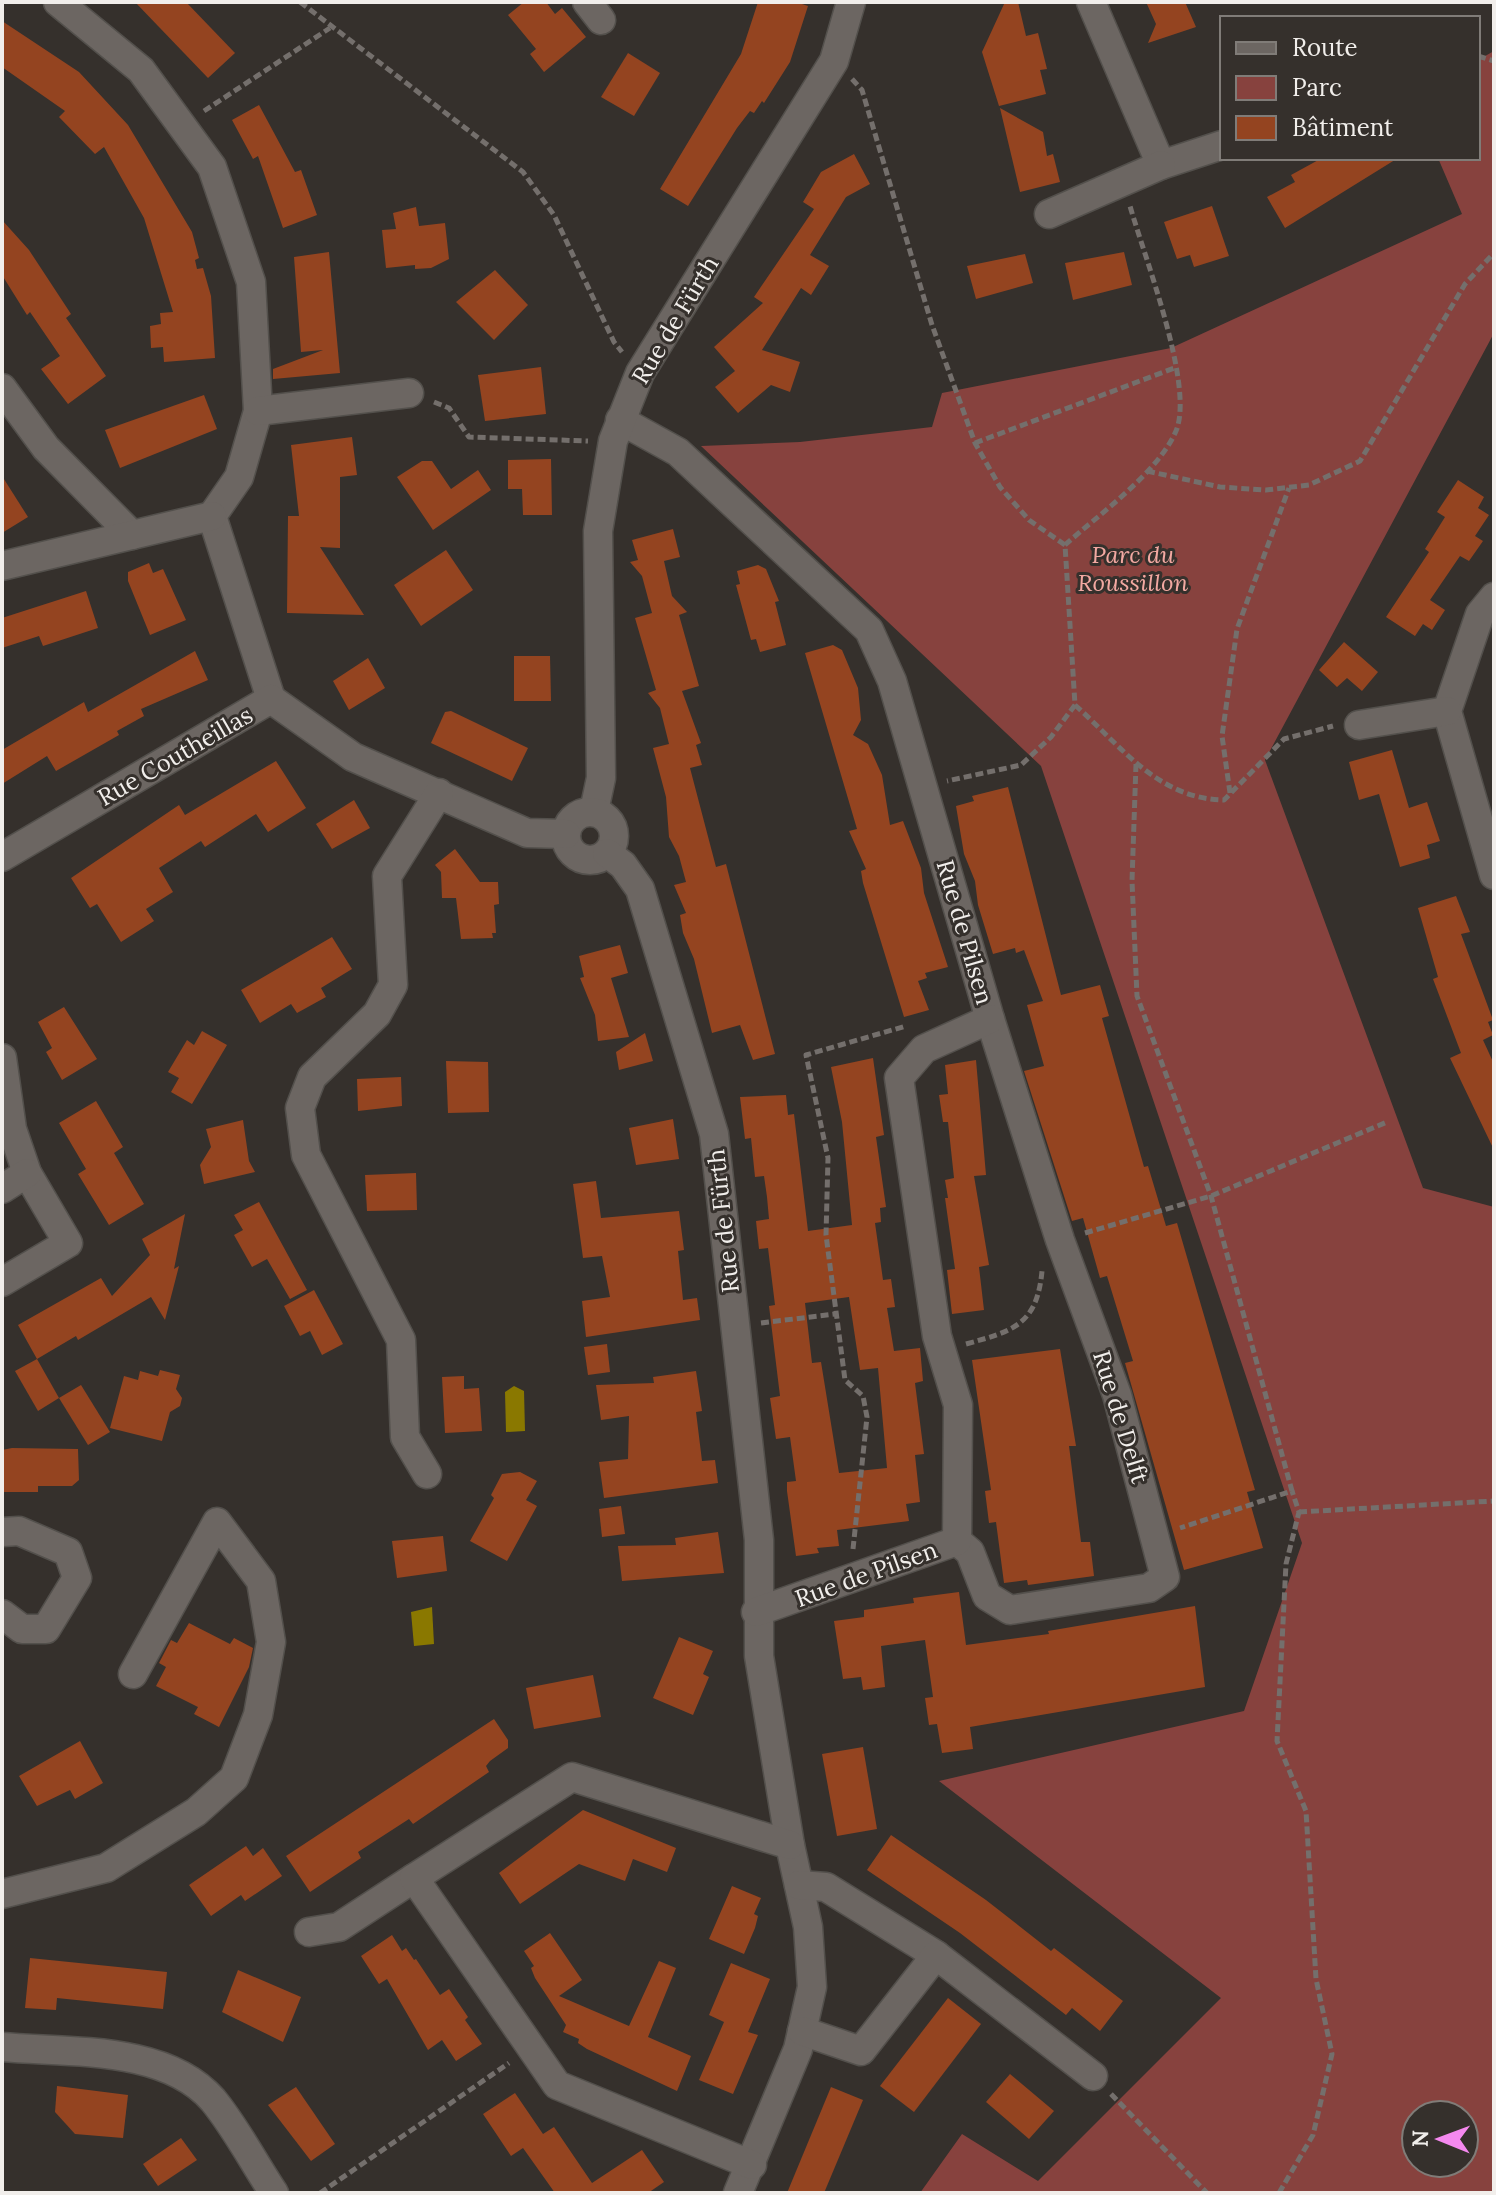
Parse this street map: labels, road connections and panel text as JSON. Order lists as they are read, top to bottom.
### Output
{
  "streets": {
    "street": [
      "Rue de Fürth",
      "Rue Coutheillas",
      "Rue de Pilsen",
      "Rue de Delft"
    ]
  },
  "crossings": [
    ["Rue de Fürth", "Rue Coutheillas"],
    ["Rue de Fürth", "Rue de Pilsen"],
    ["Rue de Pilsen", "Rue de Delft"]
  ],
  "parks": ["Parc du Roussillon"],
  "legend": ["Route", "Parc", "Bâtiment"],
  "north": "left"
}
